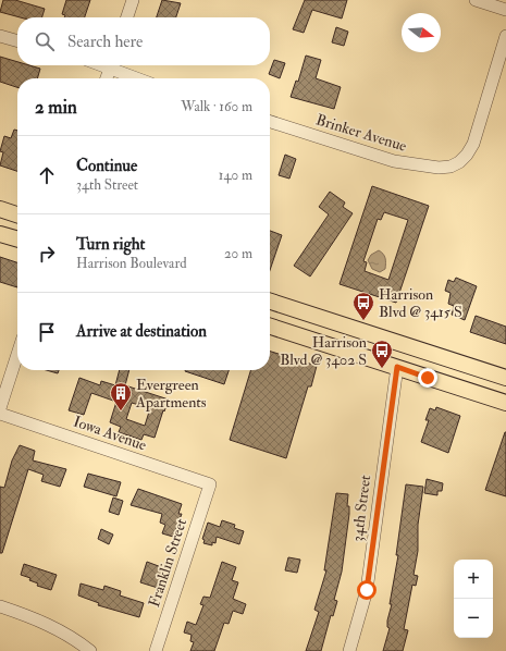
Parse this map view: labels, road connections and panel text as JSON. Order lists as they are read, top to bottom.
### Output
{
  "streets": {
    "street": [
      "Brinker Avenue",
      "Iowa Avenue",
      "34th Street",
      "Franklin Street"
    ]
  },
  "crossings": [
    ["Iowa Avenue", "Franklin Street"]
  ],
  "places": {
    "bus stop": ["Harrison Blvd @ 3415 S", "Harrison Blvd @ 3402 S"],
    "building": ["Evergreen Apartments"]
  },
  "north": "right",
  "page": {
    "search": "Search here",
    "heading": ["2 min", "Walk · 160 m"],
    "list": [
      ["Continue", "34th Street", "140 m"],
      ["Turn right", "Harrison Boulevard", "20 m"],
      "Arrive at destination"
    ],
    "map_buttons": ["+", "−"]
  }
}
